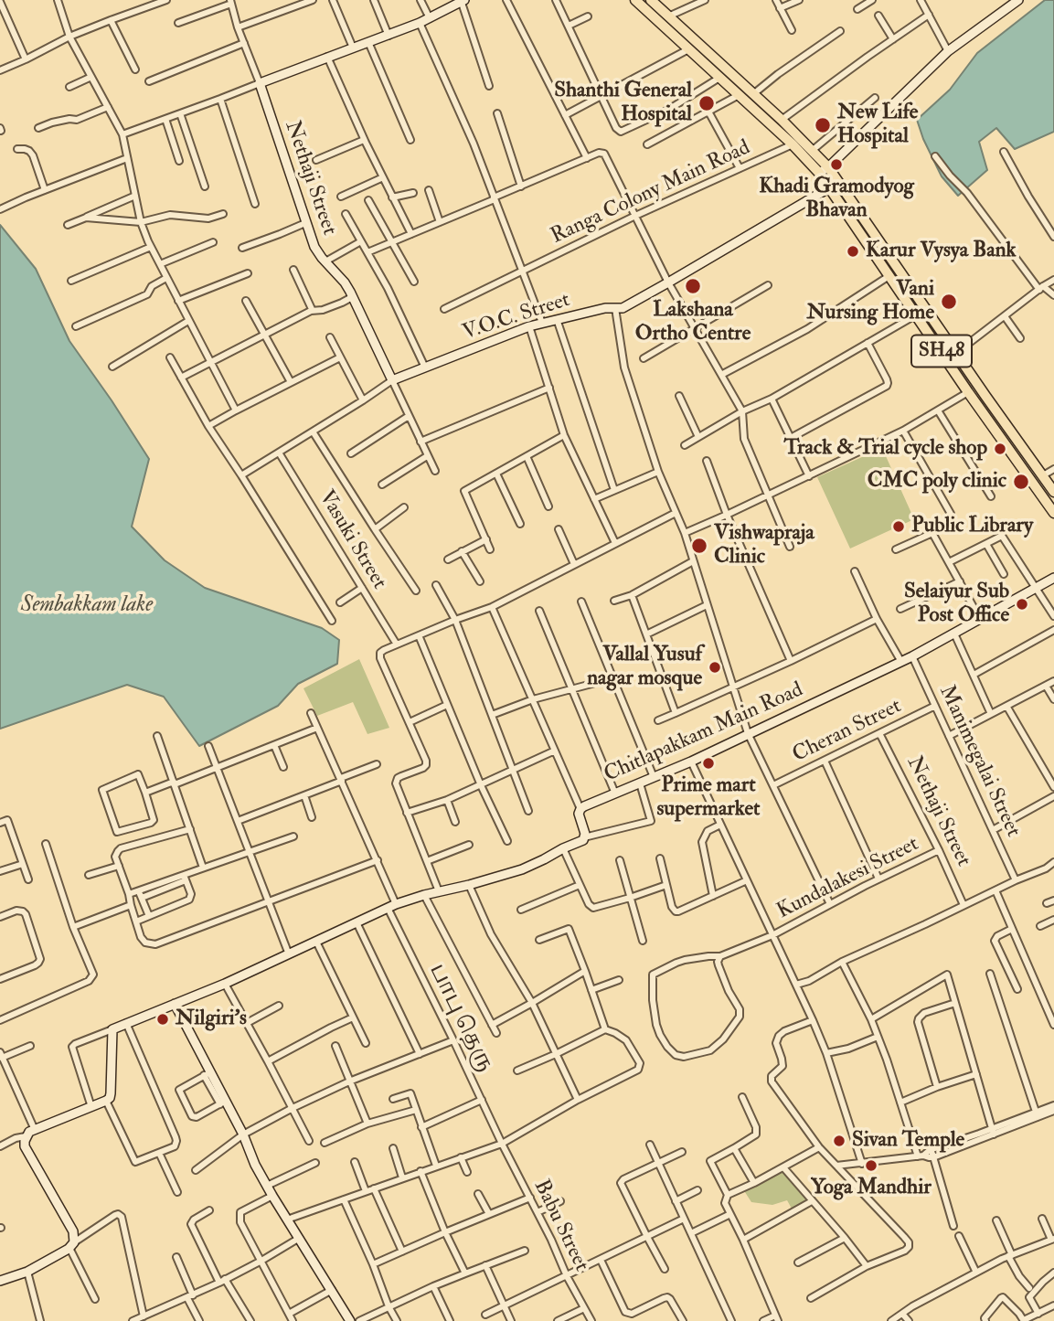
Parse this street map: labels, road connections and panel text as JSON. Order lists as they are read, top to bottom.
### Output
{
  "streets": {
    "main road": ["SH48"],
    "street": [
      "Nethaji Street",
      "Ranga Colony Main Road",
      "V.O.C. Street",
      "Vasuki Street",
      "Cheran Street",
      "Chitlapakkam Main Road",
      "Manimegalai Street",
      "Kundalakesi Street",
      "பாபு தெரு",
      "Babu Street"
    ]
  },
  "crossings": [
    ["Nethaji Street", "V.O.C. Street"],
    ["Nethaji Street", "Cheran Street"],
    ["Nethaji Street", "Kundalakesi Street"],
    ["Ranga Colony Main Road", "SH48"],
    ["V.O.C. Street", "SH48"],
    ["V.O.C. Street", "Vasuki Street"],
    ["Cheran Street", "Manimegalai Street"],
    ["Chitlapakkam Main Road", "Manimegalai Street"],
    ["பாபு தெரு", "Babu Street"]
  ],
  "water": ["Sembakkam lake"],
  "places": [
    "Shanthi General Hospital",
    "New Life Hospital",
    "Khadi Gramodyog Bhavan",
    "Karur Vysya Bank",
    "Lakshana Ortho Centre",
    "Vani Nursing Home",
    "Track & Trial cycle shop",
    "CMC poly clinic",
    "Public Library",
    "Vishwapraja Clinic",
    "Selaiyur Sub Post Office",
    "Vallal Yusuf nagar mosque",
    "Prime mart supermarket",
    "Nilgiri's",
    "Sivan Temple",
    "Yoga Mandhir"
  ]
}
